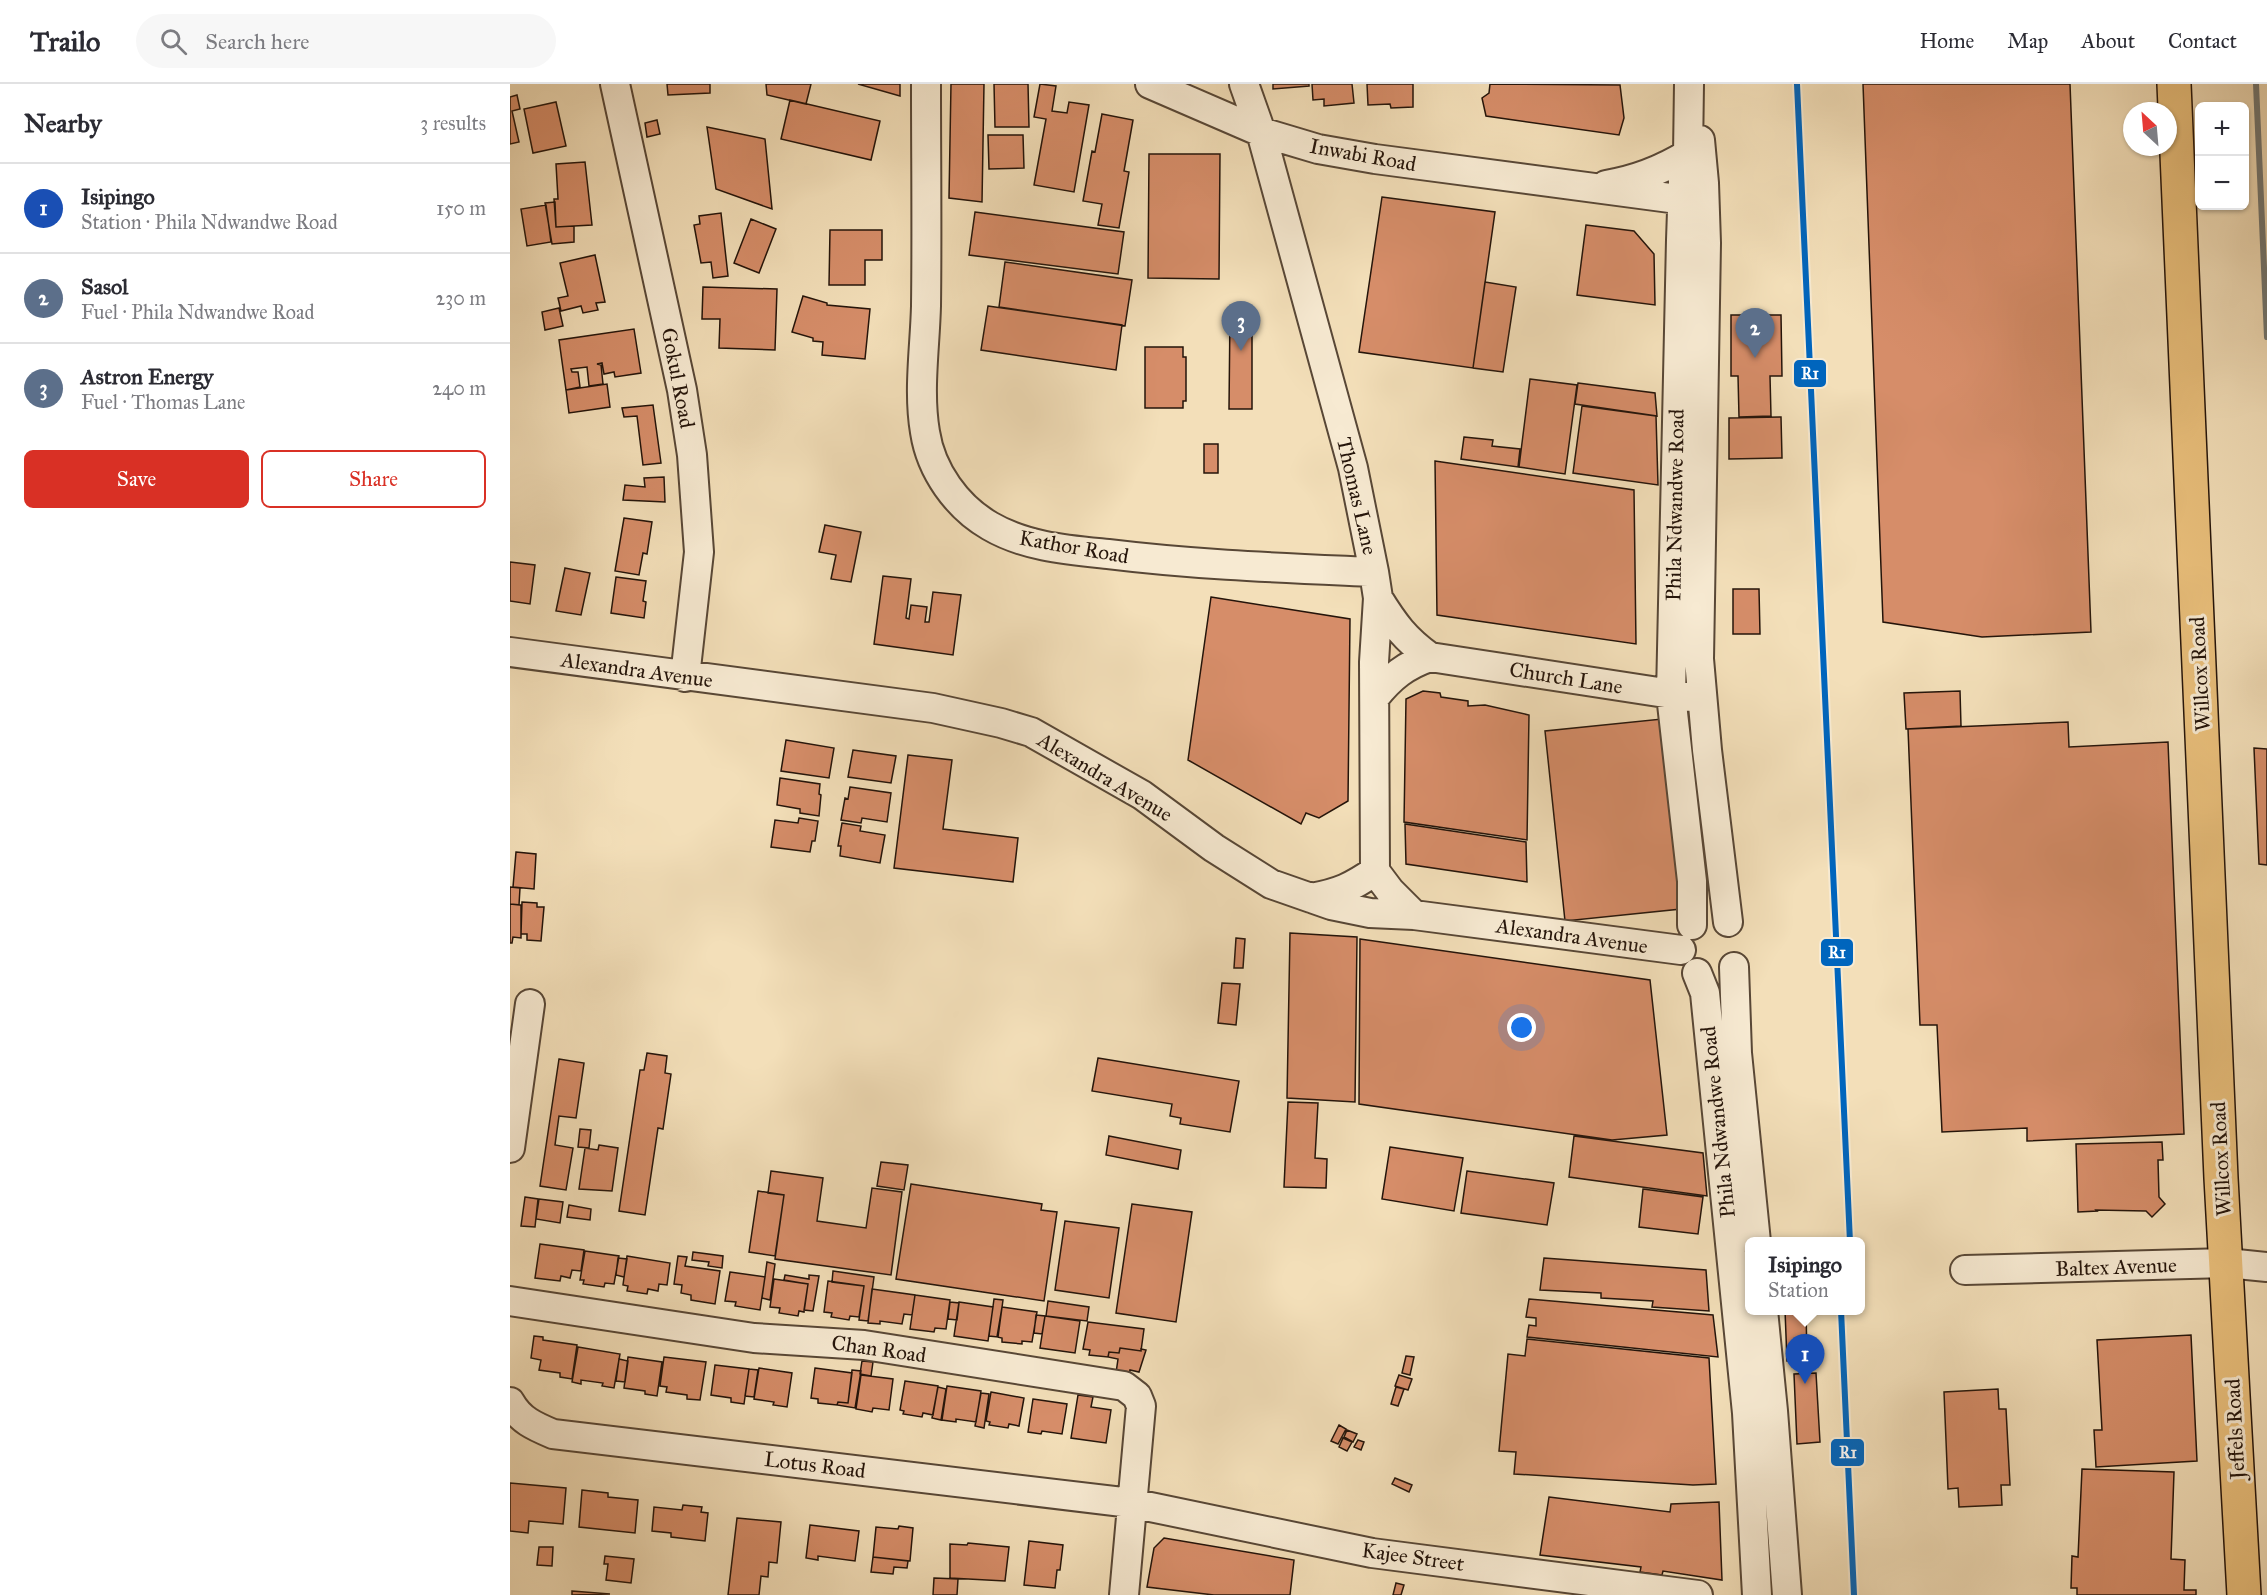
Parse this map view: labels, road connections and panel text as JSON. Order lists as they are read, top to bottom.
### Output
{
  "streets": {
    "main road": ["Willcox Road", "Jeffels Road"],
    "street": [
      "Inwabi Road",
      "Gokul Road",
      "Thomas Lane",
      "Phila Ndwandwe Road",
      "Kathor Road",
      "Alexandra Avenue",
      "Church Lane",
      "Baltex Avenue",
      "Chan Road",
      "Lotus Road",
      "Kajee Street"
    ]
  },
  "crossings": [
    ["Inwabi Road", "Thomas Lane"],
    ["Inwabi Road", "Phila Ndwandwe Road"],
    ["Gokul Road", "Alexandra Avenue"],
    ["Thomas Lane", "Kathor Road"],
    ["Thomas Lane", "Church Lane"],
    ["Phila Ndwandwe Road", "Alexandra Avenue"],
    ["Phila Ndwandwe Road", "Church Lane"],
    ["Kathor Road", "Church Lane"],
    ["Willcox Road", "Baltex Avenue"],
    ["Willcox Road", "Jeffels Road"],
    ["Baltex Avenue", "Jeffels Road"],
    ["Chan Road", "Lotus Road"],
    ["Chan Road", "Kajee Street"],
    ["Lotus Road", "Kajee Street"]
  ],
  "lines": ["transit line R1"],
  "north": "top left",
  "page": {
    "header": "Trailo",
    "search": "Search here",
    "nav": [
      "Home",
      "Map",
      "About",
      "Contact"
    ],
    "heading": ["Nearby", "3 results"],
    "map_buttons": ["+", "−"],
    "list": [
      {
        "mark": "1",
        "name": "Isipingo",
        "note": "Station · Phila Ndwandwe Road",
        "value": "150 m"
      },
      {
        "mark": "2",
        "name": "Sasol",
        "note": "Fuel · Phila Ndwandwe Road",
        "value": "230 m"
      },
      {
        "mark": "3",
        "name": "Astron Energy",
        "note": "Fuel · Thomas Lane",
        "value": "240 m"
      }
    ],
    "pins": ["3", "2", "1"],
    "buttons": ["Save", "Share"],
    "popup": ["Isipingo", "Station"]
  }
}
